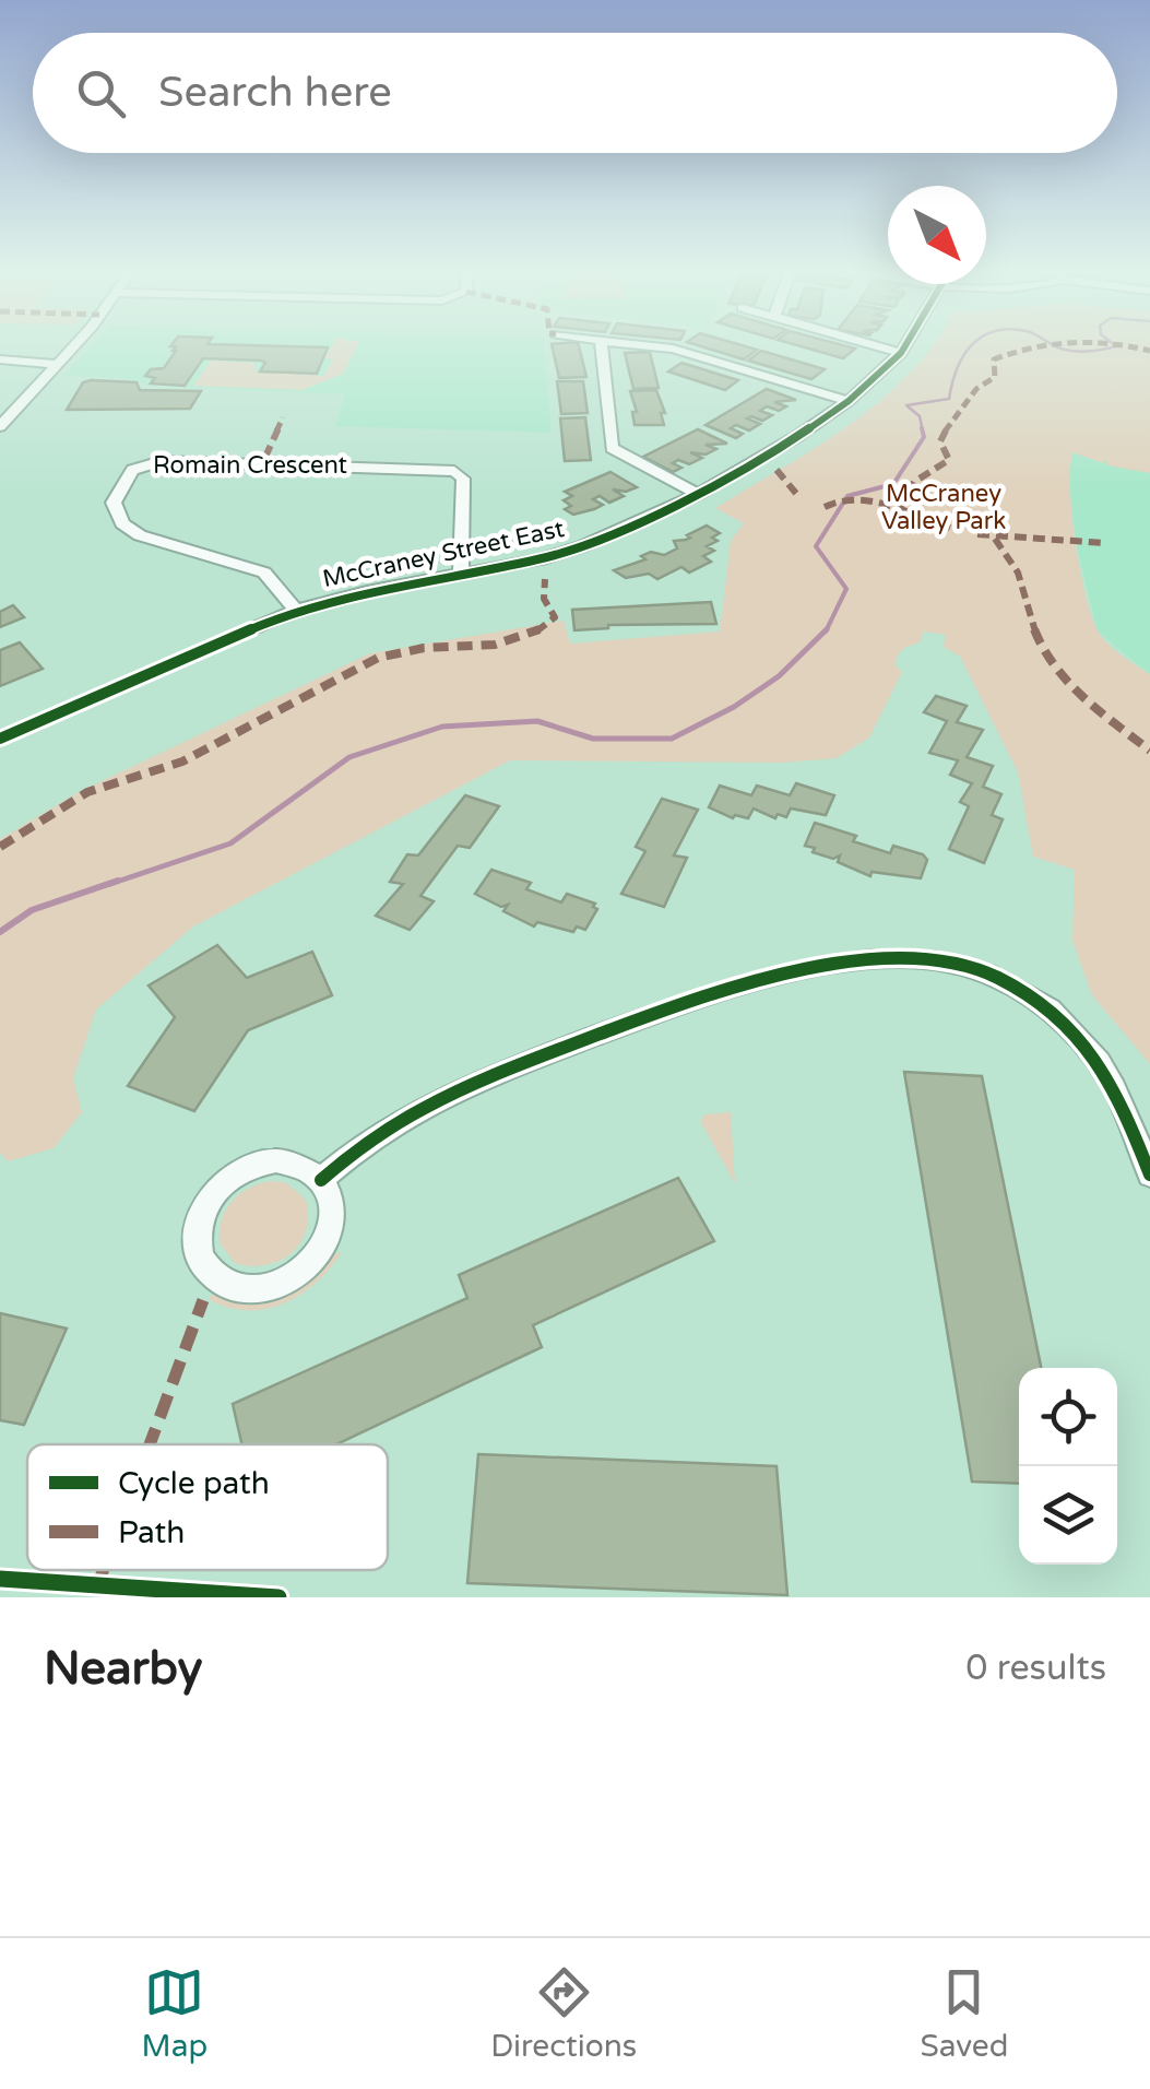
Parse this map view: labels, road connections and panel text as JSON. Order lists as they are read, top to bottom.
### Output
{
  "streets": {
    "street": ["Romain Crescent", "McCraney Street East"]
  },
  "crossings": [
    ["Romain Crescent", "McCraney Street East"]
  ],
  "parks": ["McCraney Valley Park"],
  "legend": ["Cycle path", "Path"],
  "north": "bottom right",
  "page": {
    "search": "Search here",
    "heading": ["Nearby", "0 results"],
    "nav": ["Map", "Directions", "Saved"]
  }
}
